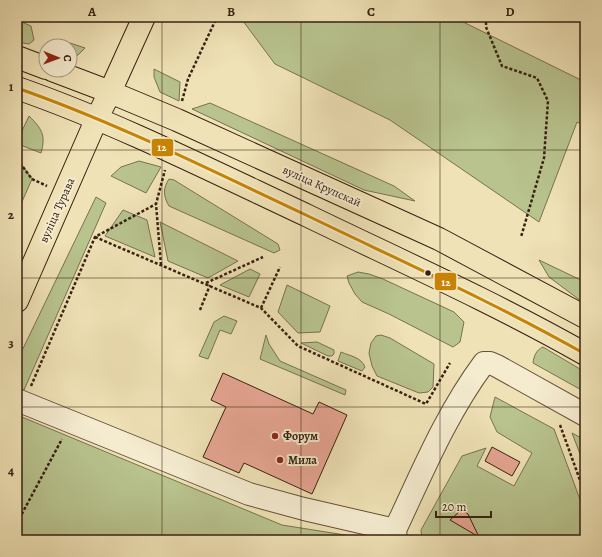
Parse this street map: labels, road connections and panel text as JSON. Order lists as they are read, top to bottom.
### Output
{
  "streets": {
    "main road": ["вуліца Крупскай", "вуліца Турава"]
  },
  "crossings": [
    ["вуліца Крупскай", "вуліца Турава"]
  ],
  "places": ["Форум", "Мила"],
  "lines": ["transit line 12"],
  "scale_bar": "20 m",
  "north": "right",
  "grid": {
    "columns": [
      "A",
      "B",
      "C",
      "D"
    ],
    "rows": [
      "1",
      "2",
      "3",
      "4"
    ]
  }
}
